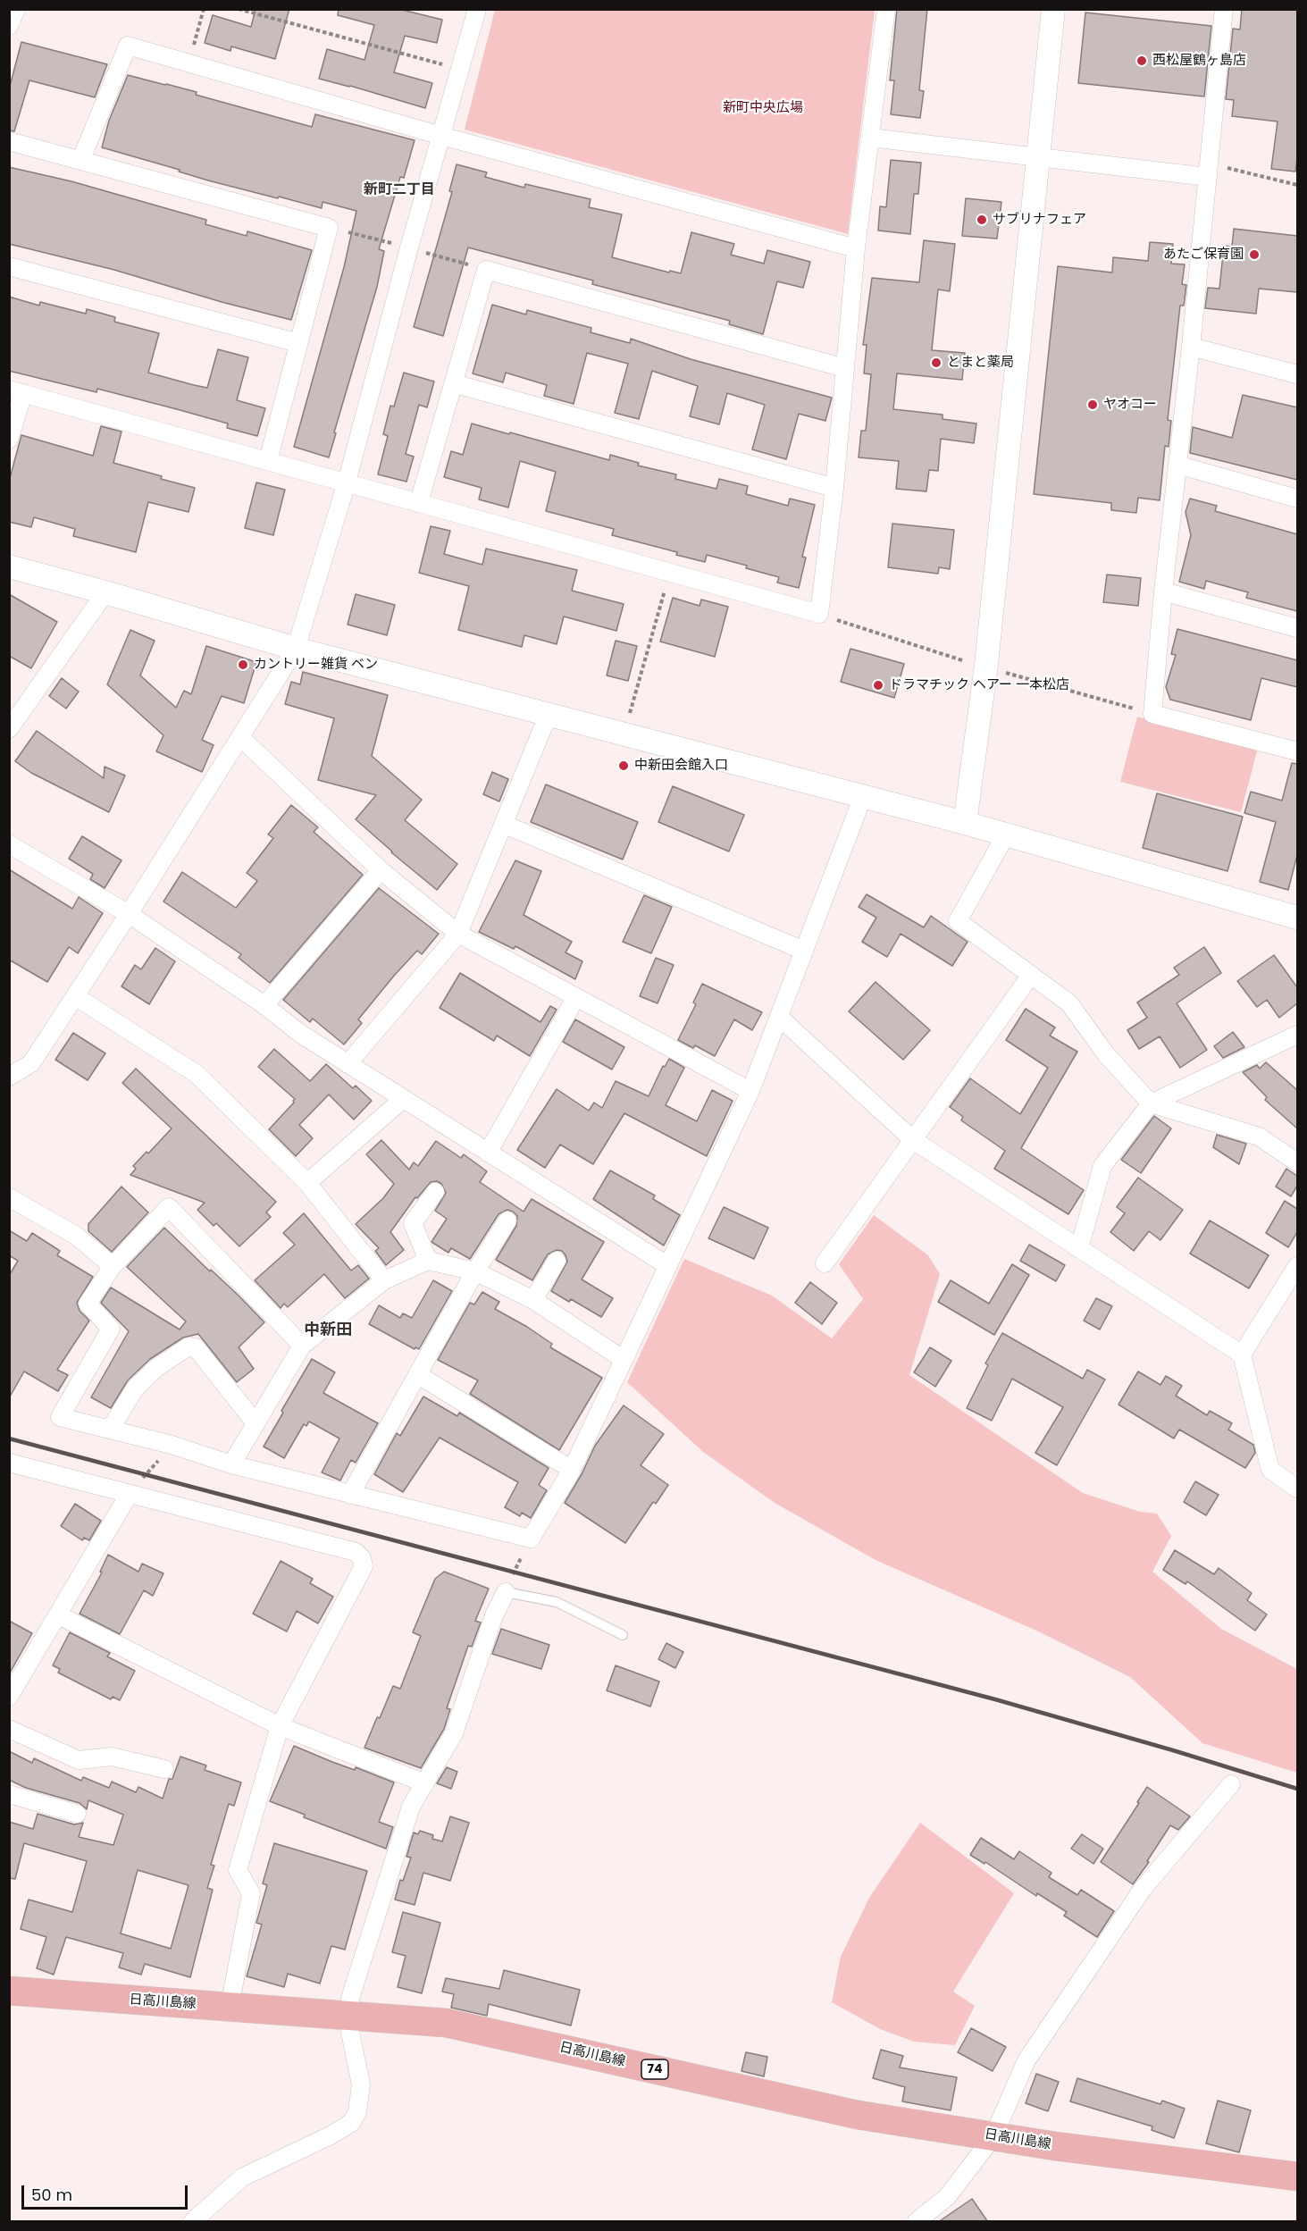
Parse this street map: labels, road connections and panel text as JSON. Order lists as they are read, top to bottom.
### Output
{
  "streets": {
    "main road": ["日高川島線", "74"]
  },
  "districts": ["新町二丁目", "中新田"],
  "parks": ["新町中央広場"],
  "places": [
    "西松屋鶴ヶ島店",
    "サブリナフェア",
    "あたご保育園",
    "とまと薬局",
    "ヤオコー",
    "カントリー雑貨 ベン",
    "ドラマチック ヘアー 一本松店",
    "中新田会館入口"
  ],
  "scale_bar": "50 m"
}
